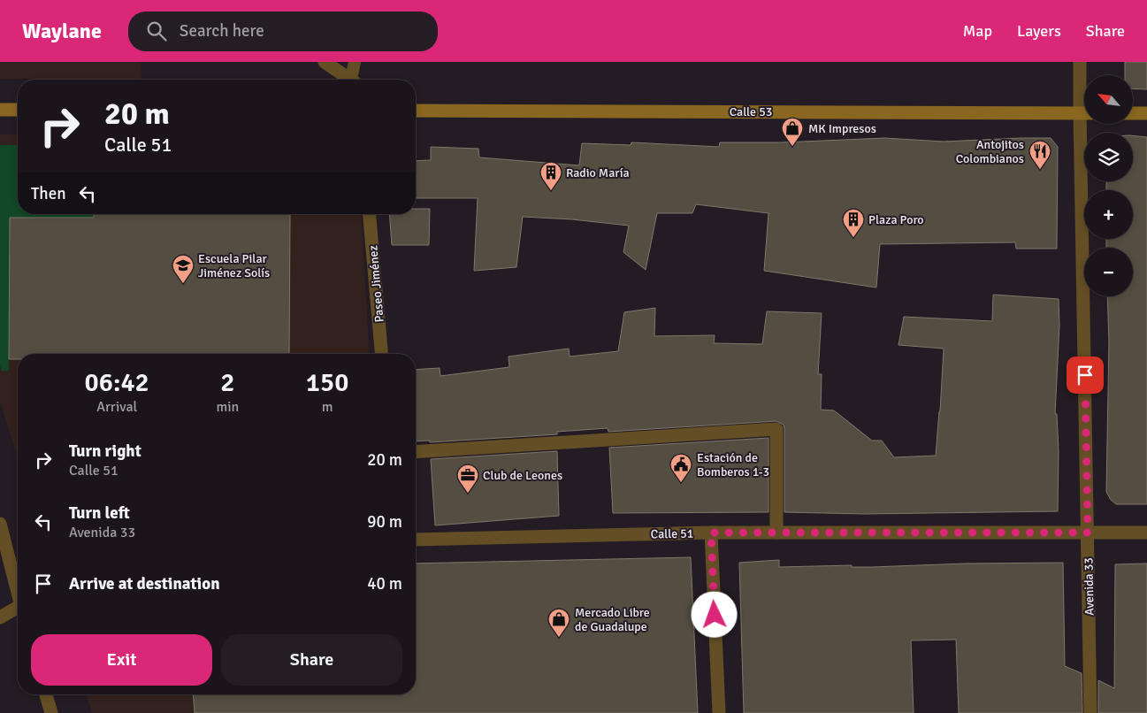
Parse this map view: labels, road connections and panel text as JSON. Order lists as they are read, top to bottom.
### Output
{
  "streets": {
    "main road": ["Calle 53"],
    "street": ["Paseo Jiménez", "Calle 51", "Avenida 33"]
  },
  "crossings": [
    ["Calle 51", "Avenida 33"]
  ],
  "places": {
    "shop": ["MK Impresos", "Mercado Libre de Guadalupe"],
    "restaurant": ["Antojitos Colombianos"],
    "building": ["Radio María", "Plaza Poro"],
    "school or university": ["Escuela Pilar Jiménez Solís"],
    "public building": ["Estación de Bomberos 1-3"],
    "office": ["Club de Leones"]
  },
  "north": "top left",
  "page": {
    "header": "Waylane",
    "search": "Search here",
    "nav": ["Map", "Layers", "Share"],
    "map_buttons": ["+", "−"],
    "turn": ["20 m", "Calle 51"],
    "then": "Then",
    "eta": [
      "06:42",
      "Arrival",
      "2",
      "min",
      "150",
      "m"
    ],
    "list": [
      {
        "name": "Turn right",
        "note": "Calle 51",
        "value": "20 m"
      },
      {
        "name": "Turn left",
        "note": "Avenida 33",
        "value": "90 m"
      },
      {
        "name": "Arrive at destination",
        "value": "40 m"
      }
    ],
    "buttons": ["Exit", "Share"]
  }
}
